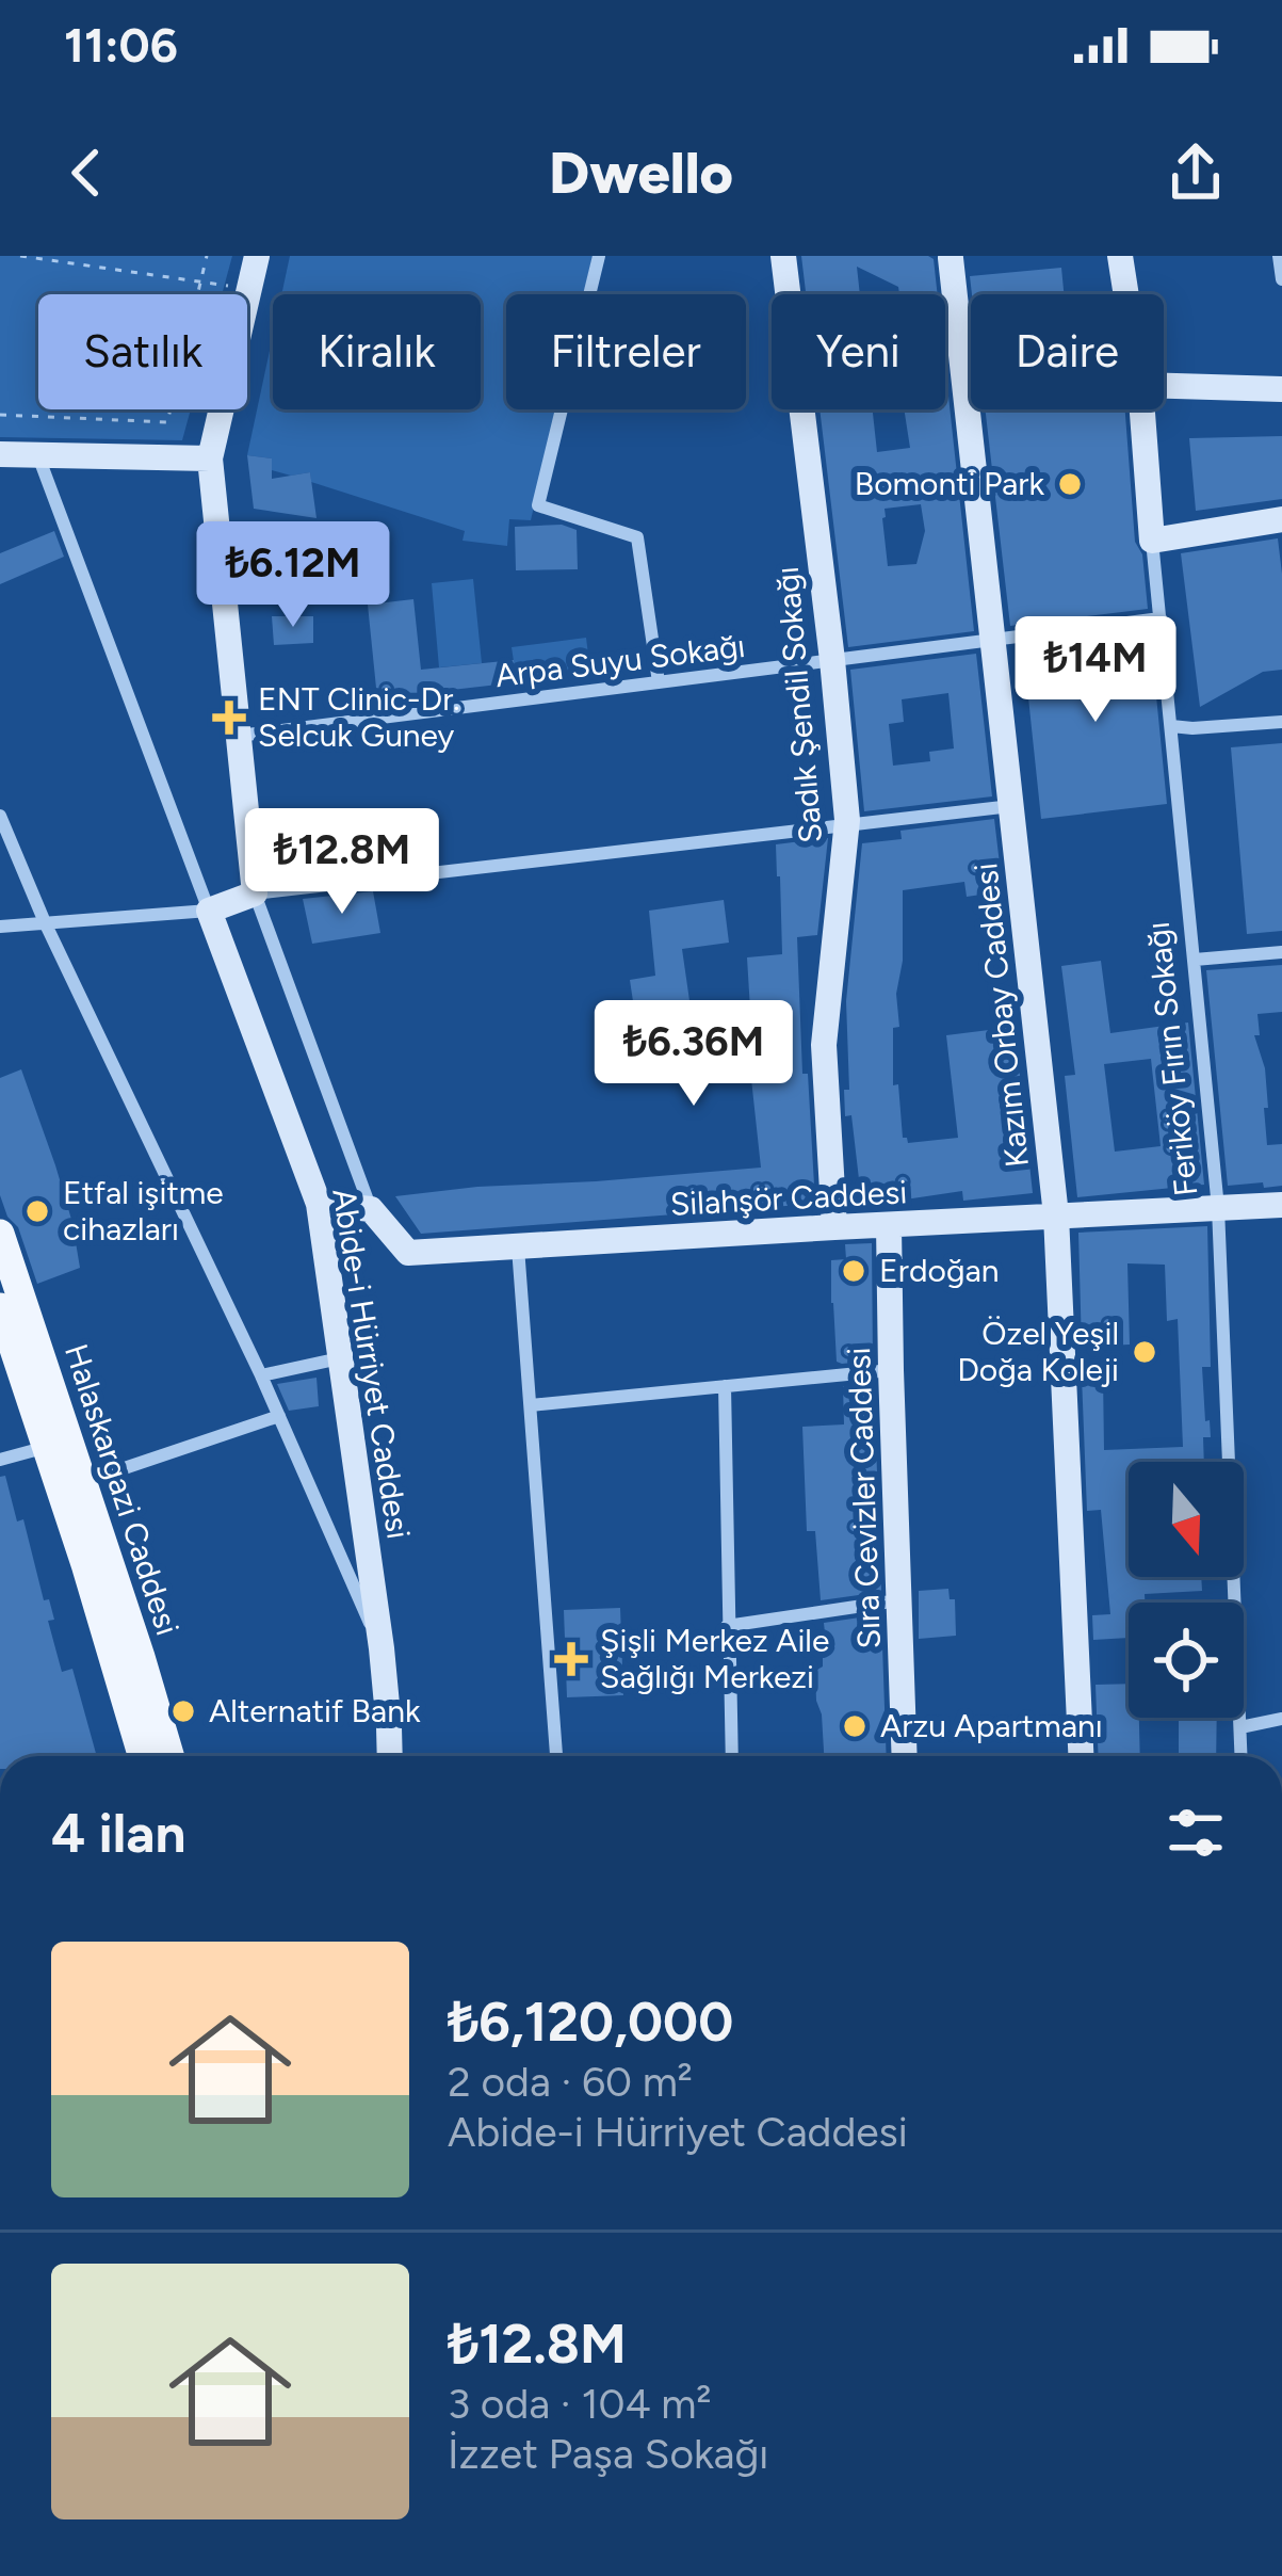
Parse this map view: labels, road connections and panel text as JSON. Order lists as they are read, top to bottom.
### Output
{
  "streets": {
    "main road": ["Halaskargazi Caddesi"],
    "street": [
      "Arpa Suyu Sokağı",
      "Sadık Şendil Sokağı",
      "Kazım Orbay Caddesi",
      "Feriköy Fırın Sokağı",
      "Silahşör Caddesi",
      "Abide-i Hürriyet Caddesi",
      "Sıra Cevizler Caddesi"
    ]
  },
  "crossings": [
    ["Arpa Suyu Sokağı", "Sadık Şendil Sokağı"],
    ["Arpa Suyu Sokağı", "Kazım Orbay Caddesi"],
    ["Arpa Suyu Sokağı", "Feriköy Fırın Sokağı"],
    ["Sadık Şendil Sokağı", "Silahşör Caddesi"],
    ["Kazım Orbay Caddesi", "Silahşör Caddesi"],
    ["Feriköy Fırın Sokağı", "Silahşör Caddesi"],
    ["Silahşör Caddesi", "Sıra Cevizler Caddesi"]
  ],
  "places": {
    "other": [
      "Bomonti Park",
      "Etfal işitme cihazları",
      "Erdoğan",
      "Özel Yeşil Doğa Koleji",
      "Alternatif Bank",
      "Arzu Apartmanı"
    ],
    "health": ["ENT Clinic-Dr. Selcuk Guney", "Şişli Merkez Aile Sağlığı Merkezi"]
  },
  "north": "bottom",
  "page": {
    "status": "11:06",
    "header": "Dwello",
    "chip": [
      "Satılık",
      "Kiralık",
      "Filtreler",
      "Yeni",
      "Daire"
    ],
    "price": [
      "₺6.12M",
      "₺14M",
      "₺12.8M",
      "₺6.36M"
    ],
    "heading": "4 ilan",
    "list": [
      {
        "name": "₺6,120,000",
        "note": "2 oda · 60 m² · Abide-i Hürriyet Caddesi"
      },
      {
        "name": "₺12.8M",
        "note": "3 oda · 104 m² · İzzet Paşa Sokağı"
      }
    ]
  }
}
